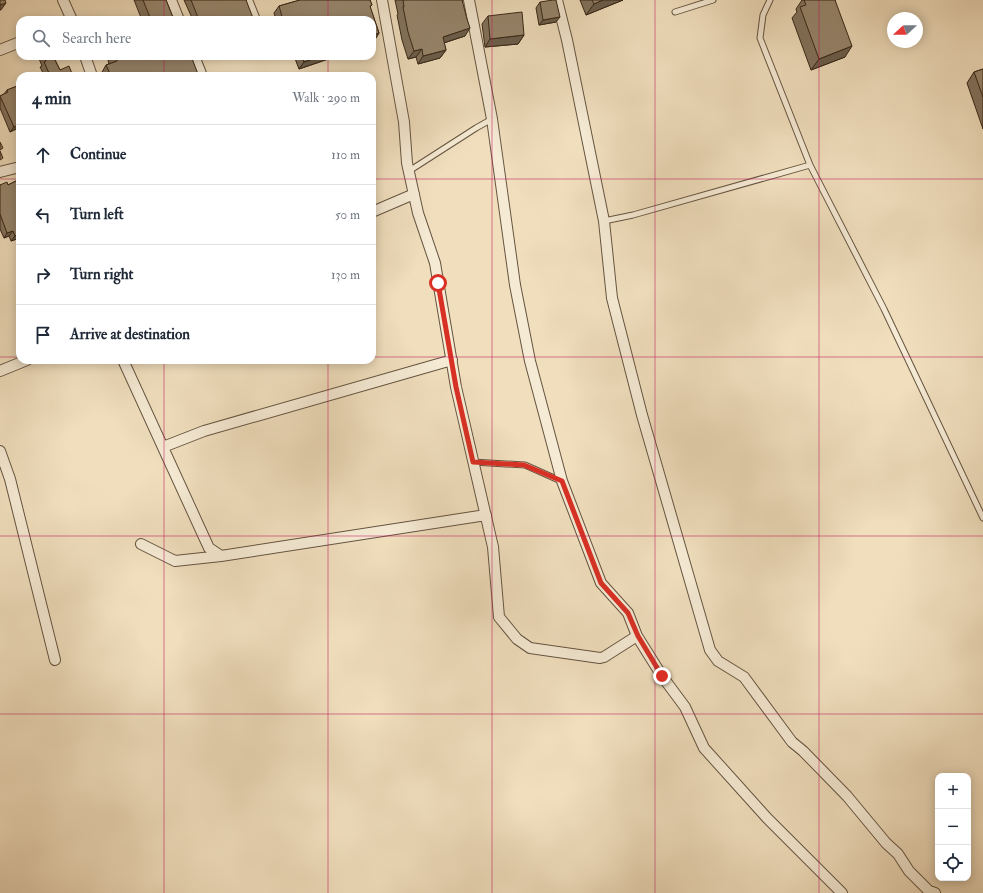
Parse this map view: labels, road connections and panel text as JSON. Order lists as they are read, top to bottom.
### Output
{
  "north": "left",
  "page": {
    "search": "Search here",
    "heading": ["4 min", "Walk · 290 m"],
    "list": [
      ["Continue", "110 m"],
      ["Turn left", "50 m"],
      ["Turn right", "130 m"],
      "Arrive at destination"
    ],
    "map_buttons": ["+", "−"]
  }
}
